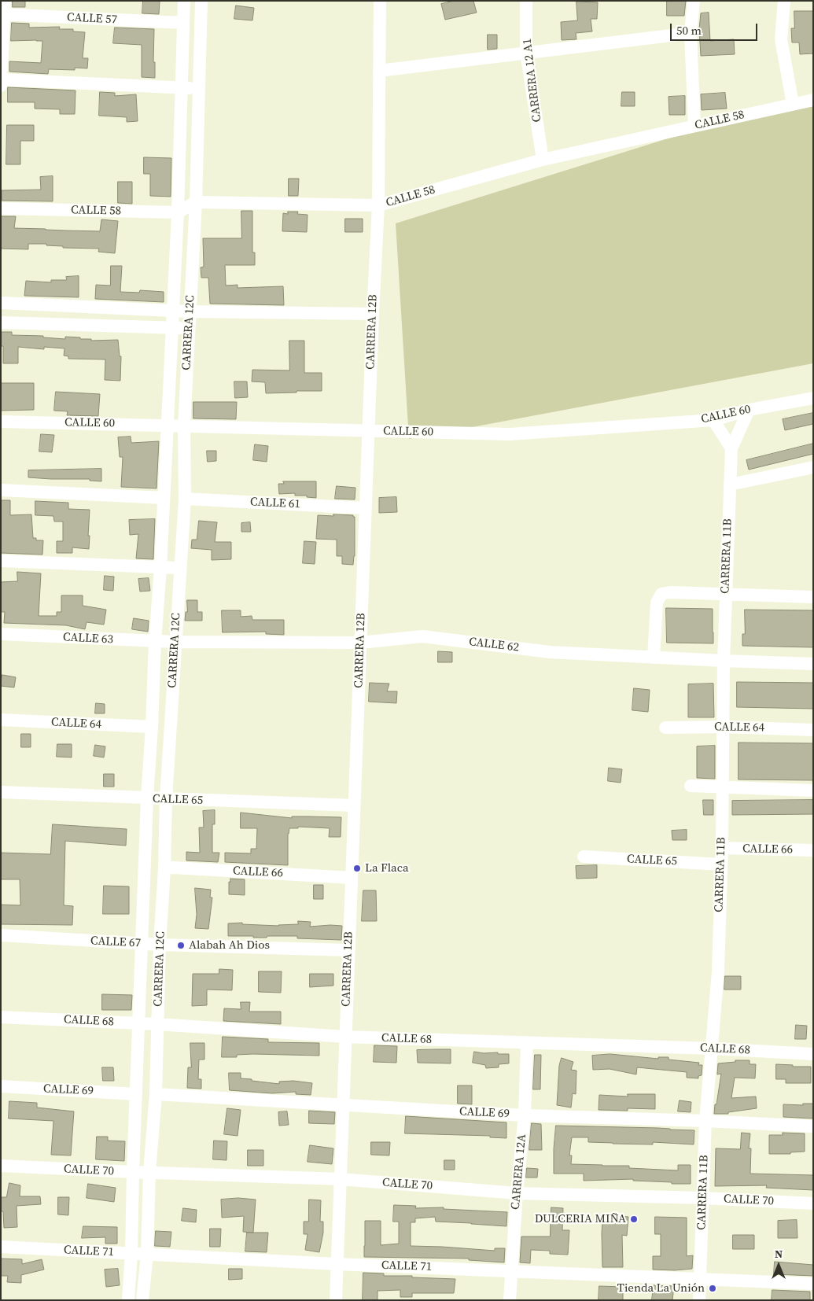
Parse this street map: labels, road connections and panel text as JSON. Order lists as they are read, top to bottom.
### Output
{
  "streets": {
    "street": [
      "CALLE 57",
      "CARRERA 12 A1",
      "CALLE 58",
      "CARRERA 12B",
      "CARRERA 12C",
      "CALLE 60",
      "CALLE 61",
      "CARRERA 11B",
      "CALLE 63",
      "CALLE 62",
      "CALLE 64",
      "CALLE 65",
      "CALLE 66",
      "CALLE 67",
      "CALLE 68",
      "CALLE 69",
      "CALLE 70",
      "CARRERA 12A",
      "CALLE 71"
    ]
  },
  "crossings": [
    ["CALLE 57", "CARRERA 12C"],
    ["CARRERA 12 A1", "CALLE 58"],
    ["CALLE 58", "CARRERA 12B"],
    ["CALLE 58", "CARRERA 12C"],
    ["CARRERA 12B", "CALLE 60"],
    ["CARRERA 12B", "CALLE 61"],
    ["CARRERA 12B", "CALLE 62"],
    ["CARRERA 12B", "CALLE 65"],
    ["CARRERA 12B", "CALLE 66"],
    ["CARRERA 12B", "CALLE 67"],
    ["CARRERA 12B", "CALLE 68"],
    ["CARRERA 12B", "CALLE 69"],
    ["CARRERA 12B", "CALLE 70"],
    ["CARRERA 12B", "CALLE 71"],
    ["CARRERA 12C", "CALLE 60"],
    ["CARRERA 12C", "CALLE 61"],
    ["CARRERA 12C", "CALLE 63"],
    ["CARRERA 12C", "CALLE 62"],
    ["CARRERA 12C", "CALLE 64"],
    ["CARRERA 12C", "CALLE 65"],
    ["CARRERA 12C", "CALLE 66"],
    ["CARRERA 12C", "CALLE 67"],
    ["CARRERA 12C", "CALLE 68"],
    ["CARRERA 12C", "CALLE 69"],
    ["CARRERA 12C", "CALLE 70"],
    ["CARRERA 12C", "CALLE 71"],
    ["CALLE 60", "CARRERA 11B"],
    ["CARRERA 11B", "CALLE 62"],
    ["CARRERA 11B", "CALLE 64"],
    ["CARRERA 11B", "CALLE 65"],
    ["CARRERA 11B", "CALLE 66"],
    ["CARRERA 11B", "CALLE 68"],
    ["CARRERA 11B", "CALLE 69"],
    ["CARRERA 11B", "CALLE 70"],
    ["CARRERA 11B", "CALLE 71"],
    ["CALLE 63", "CALLE 62"],
    ["CALLE 68", "CARRERA 12A"],
    ["CALLE 69", "CARRERA 12A"],
    ["CALLE 70", "CARRERA 12A"],
    ["CARRERA 12A", "CALLE 71"]
  ],
  "places": [
    "La Flaca",
    "Alabah Ah Dios",
    "DULCERIA MIÑA",
    "Tienda La Unión"
  ],
  "scale_bar": "50 m",
  "north": "top"
}
